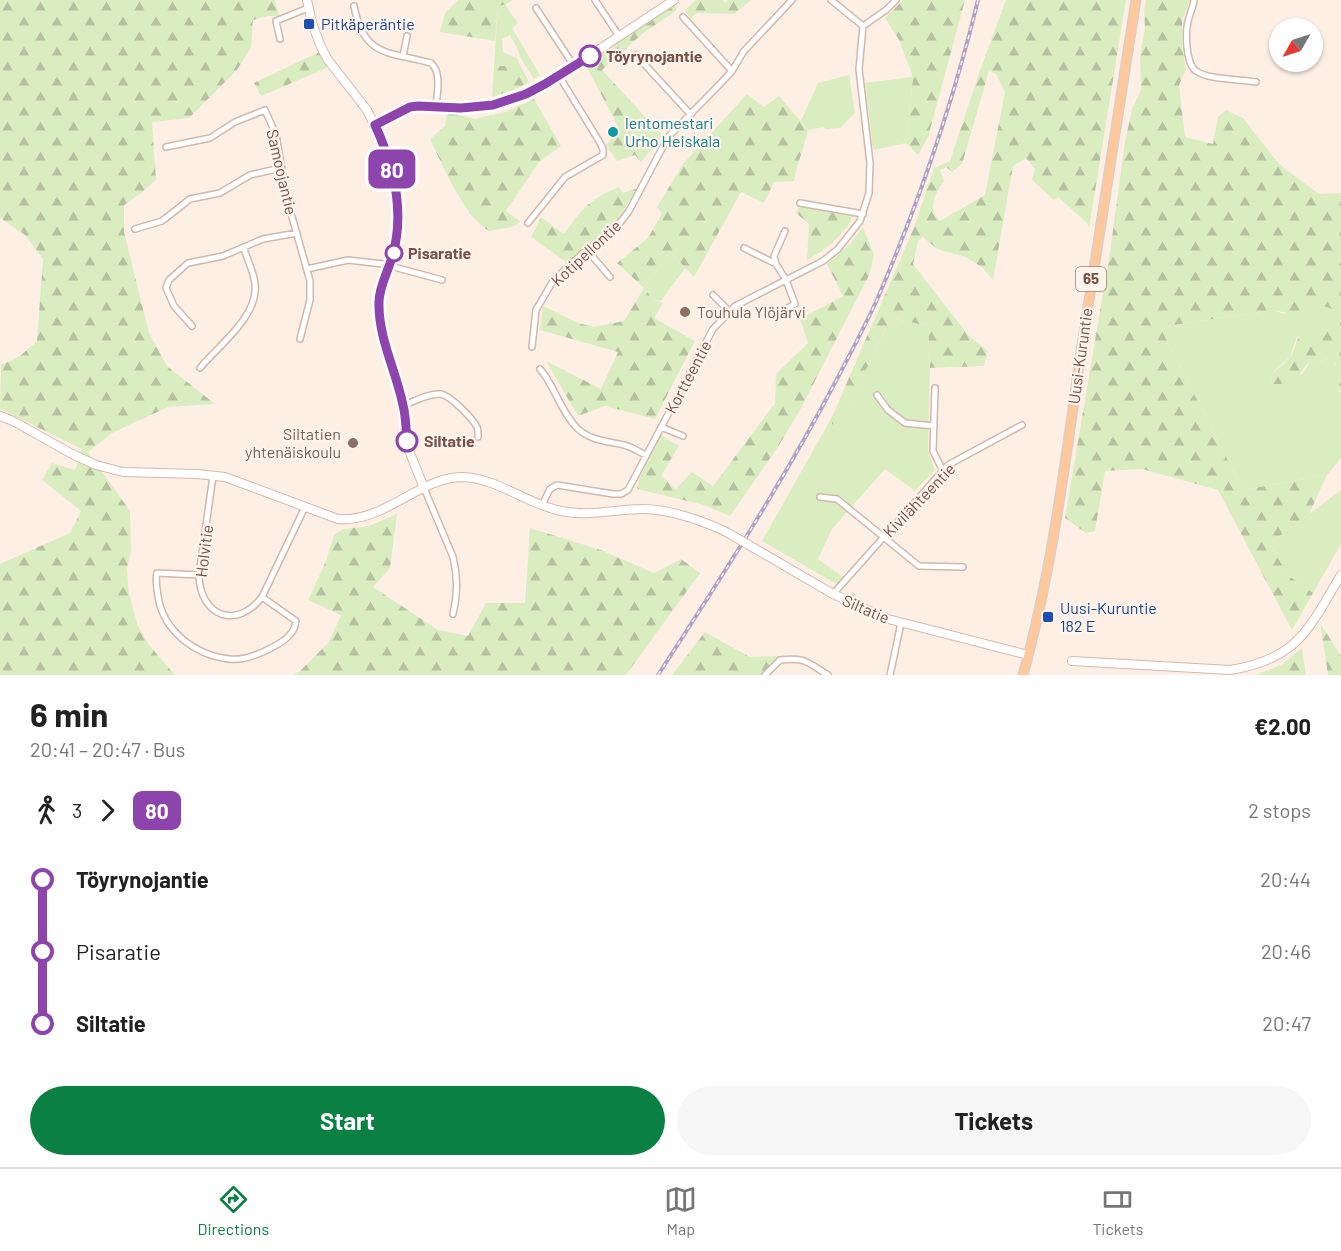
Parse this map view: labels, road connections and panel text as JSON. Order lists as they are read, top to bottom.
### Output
{
  "streets": {
    "main road": ["65", "Uusi-Kuruntie"],
    "street": [
      "Samoojantie",
      "Kotipellontie",
      "Kortteentie",
      "Kivilähteentie",
      "Holvitie",
      "Siltatie"
    ]
  },
  "crossings": [
    ["Uusi-Kuruntie", "Siltatie"],
    ["Kortteentie", "Siltatie"],
    ["Kivilähteentie", "Siltatie"],
    ["Holvitie", "Siltatie"]
  ],
  "places": {
    "transit": ["Pitkäperäntie", "Uusi-Kuruntie 182 E"],
    "other": [
      "Töyrynojantie",
      "lentomestari Urho Heiskala",
      "Pisaratie",
      "Touhula Ylöjärvi",
      "Siltatie",
      "Siltatien yhtenäiskoulu"
    ]
  },
  "lines": ["bus line 80"],
  "north": "bottom left",
  "page": {
    "on_map": "80",
    "heading": ["6 min", "20:41 – 20:47 · Bus", "€2.00"],
    "legs": ["3", "80", "2 stops"],
    "list": [
      {
        "name": "Töyrynojantie",
        "value": "20:44"
      },
      {
        "name": "Pisaratie",
        "value": "20:46"
      },
      {
        "name": "Siltatie",
        "value": "20:47"
      }
    ],
    "buttons": ["Start", "Tickets"],
    "tabs": ["Directions", "Map", "Tickets"]
  }
}
